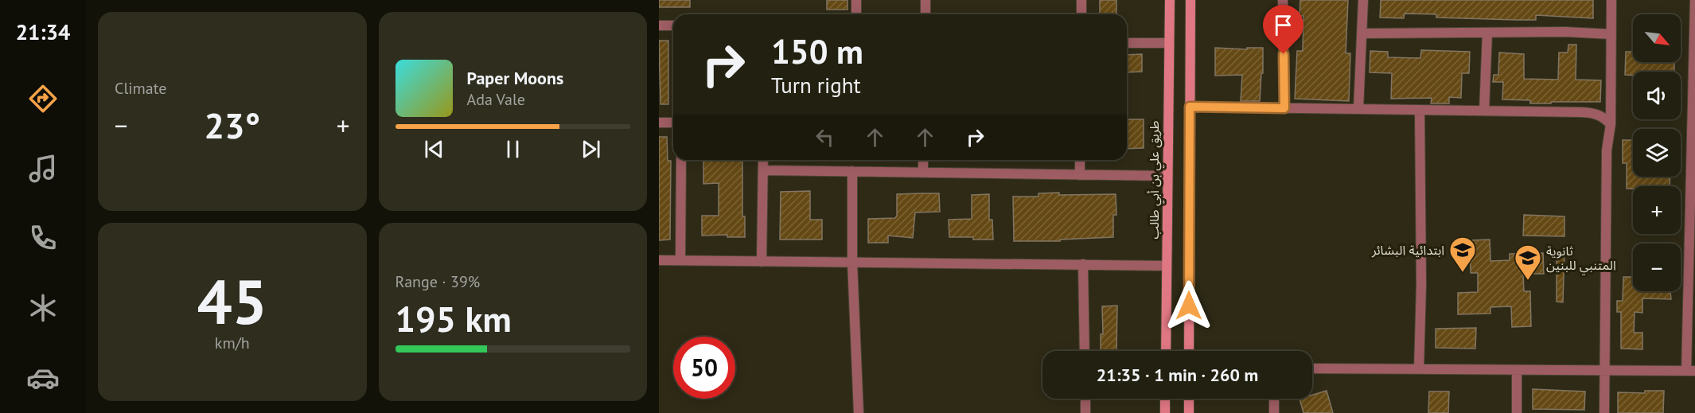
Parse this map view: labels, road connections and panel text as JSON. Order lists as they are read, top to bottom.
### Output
{
  "streets": {
    "main road": ["طريق علي بن أبي طالب"]
  },
  "places": {
    "school or university": ["ابتدائية البشائر", "ثانوية المتنبي للبنين"]
  },
  "north": "bottom right",
  "page": {
    "tabs": "21:34",
    "tile": [
      "Climate",
      ["45", "km/h"],
      ["Range · 39%", "195 km"]
    ],
    "map_buttons": ["+", "−"],
    "turn": ["150 m", "Turn right"],
    "song": ["Paper Moons", "Ada Vale"],
    "heat": ["−", "23°", "+"],
    "limit": "50",
    "trip": "21:35 · 1 min · 260 m"
  }
}
